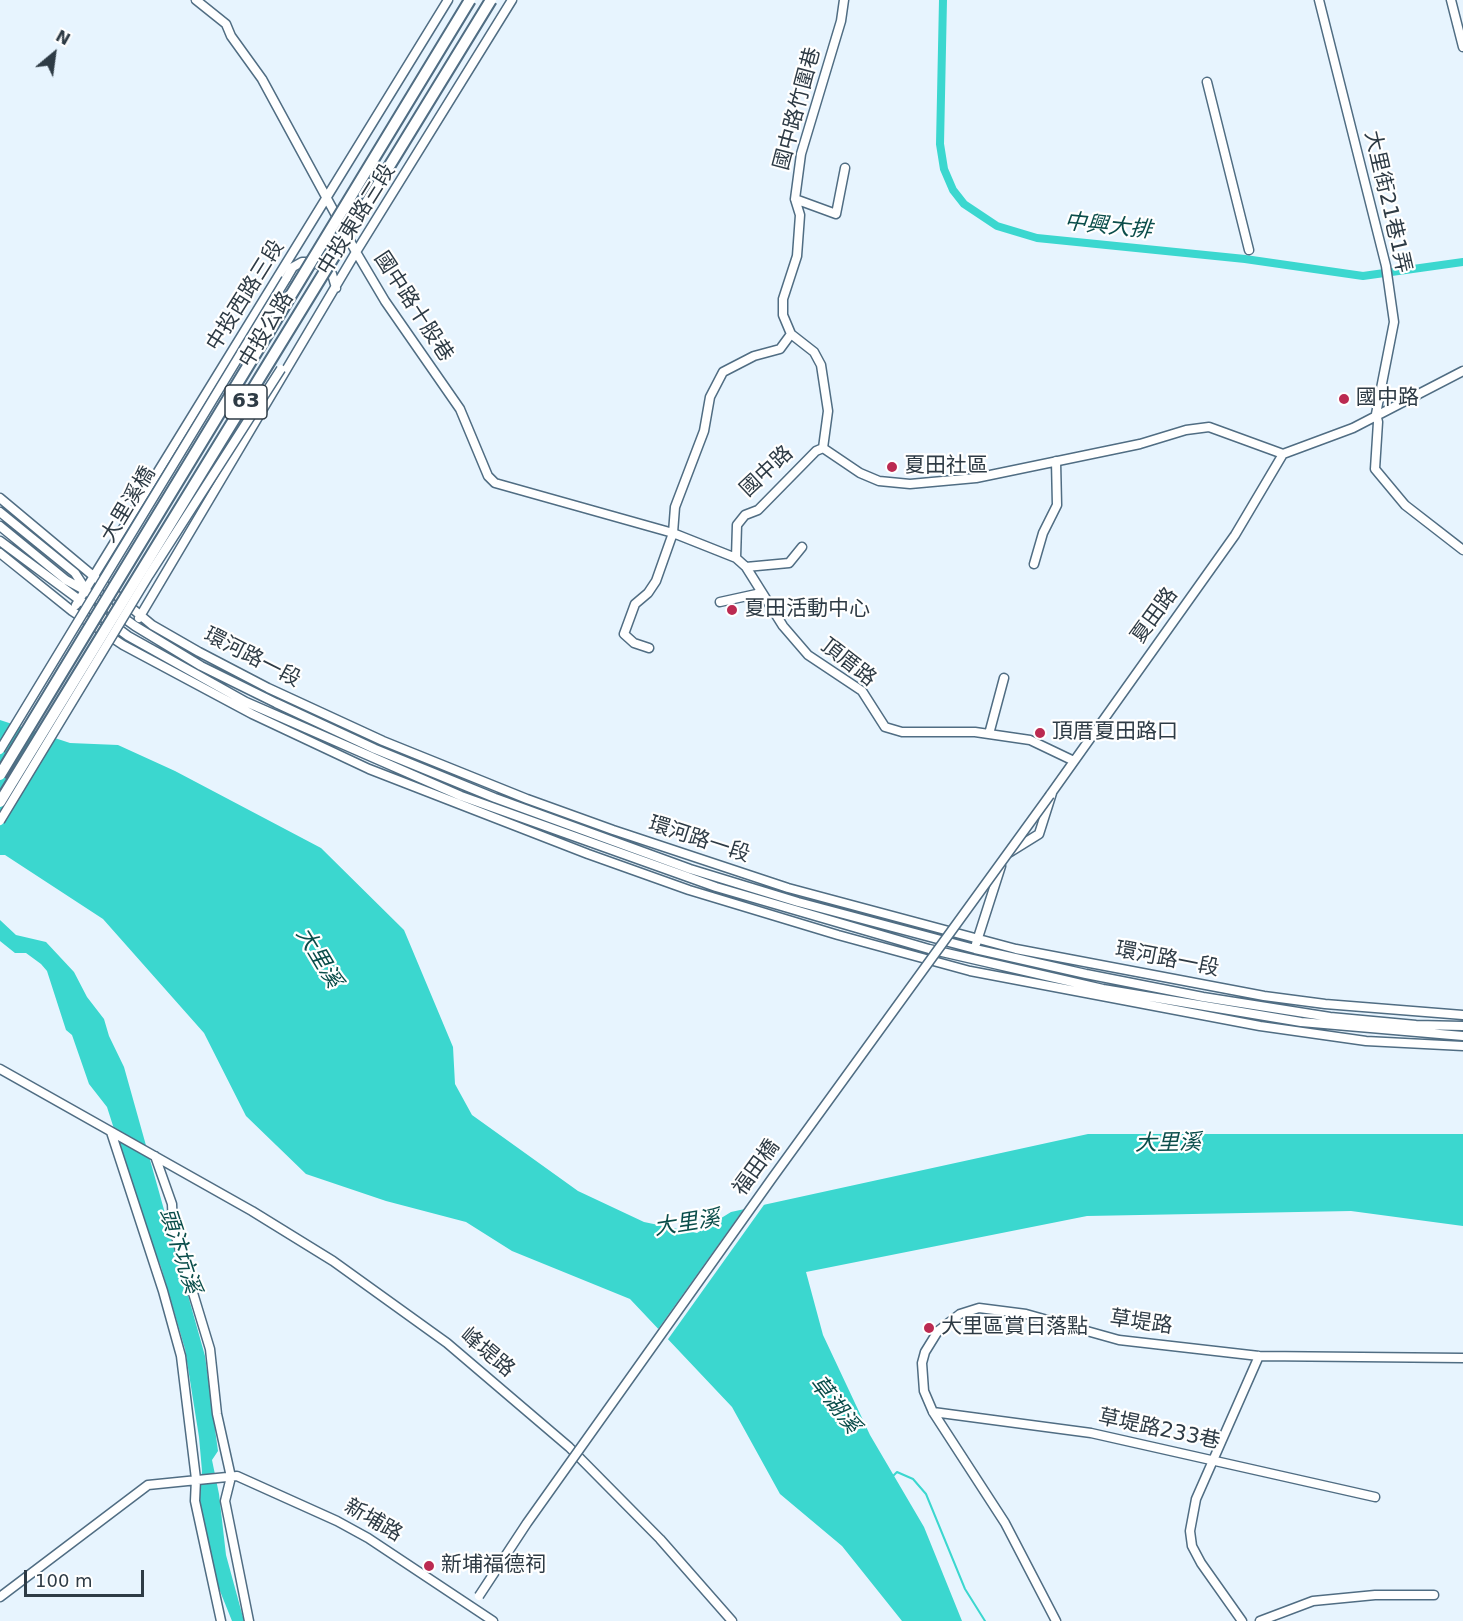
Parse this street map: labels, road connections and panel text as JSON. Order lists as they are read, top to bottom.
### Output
{
  "streets": {
    "main road": ["中投公路", "63"],
    "street": [
      "國中路竹圍巷",
      "大里街21巷1弄",
      "中投東路三段",
      "中投西路三段",
      "國中路十股巷",
      "國中路",
      "大里溪橋",
      "夏田路",
      "環河路一段",
      "頂厝路",
      "福田橋",
      "草堤路",
      "峰堤路",
      "草堤路233巷",
      "新埔路"
    ]
  },
  "crossings": [
    ["中投東路三段", "國中路十股巷"],
    ["中投東路三段", "環河路一段"],
    ["中投西路三段", "國中路十股巷"],
    ["中投西路三段", "環河路一段"],
    ["國中路", "夏田路"],
    ["國中路", "頂厝路"],
    ["夏田路", "頂厝路"],
    ["夏田路", "福田橋"],
    ["福田橋", "新埔路"],
    ["草堤路", "草堤路233巷"]
  ],
  "water": [
    "中興大排",
    "大里溪",
    "頭汴坑溪",
    "草湖溪"
  ],
  "places": [
    "國中路",
    "夏田社區",
    "夏田活動中心",
    "頂厝夏田路口",
    "大里區賞日落點",
    "新埔福德祠"
  ],
  "scale_bar": "100 m",
  "north": "top right"
}
